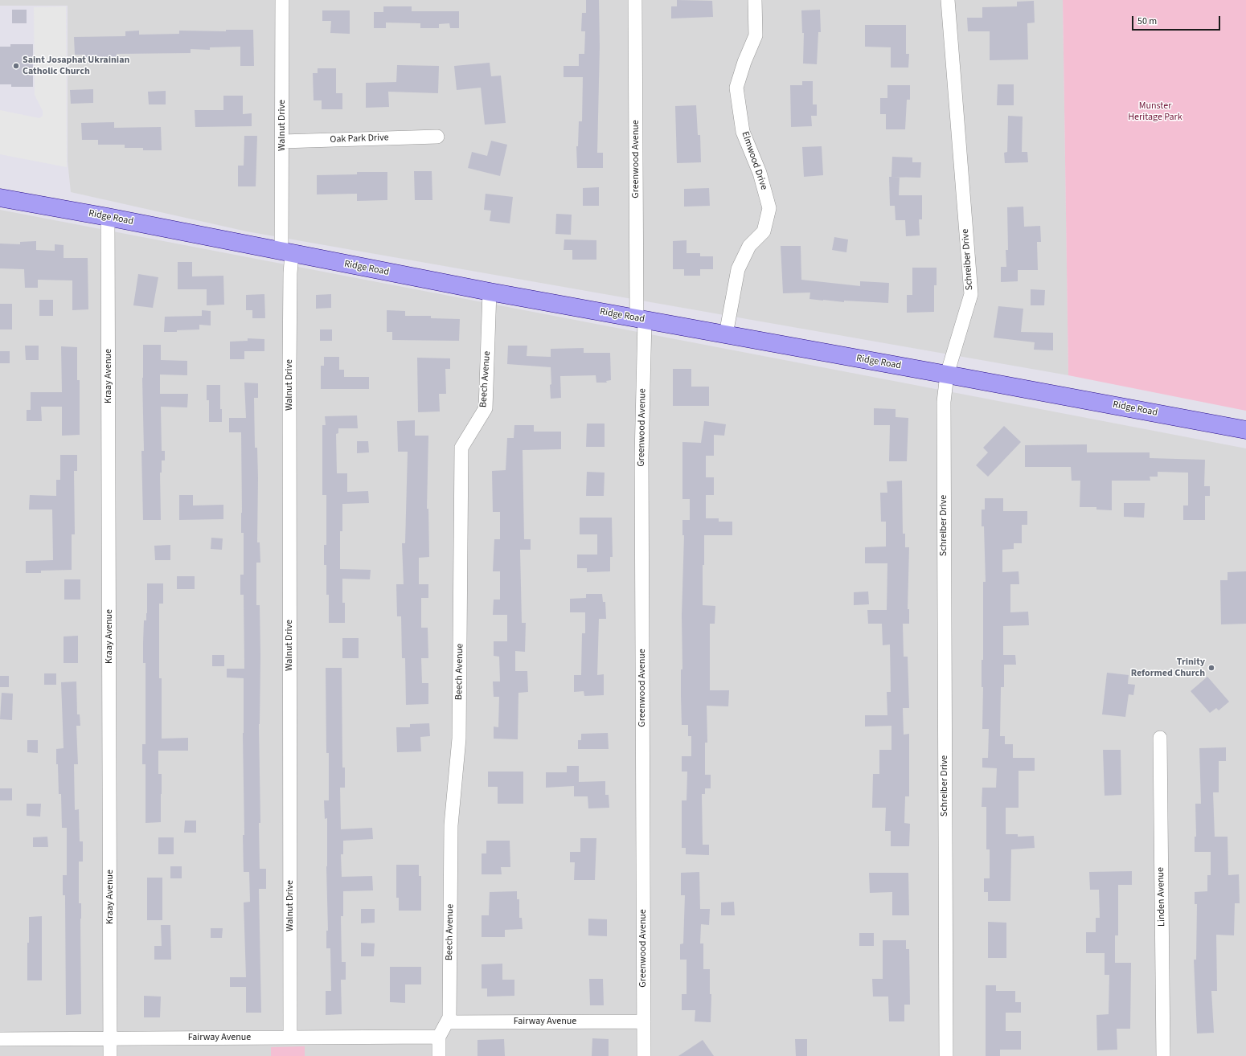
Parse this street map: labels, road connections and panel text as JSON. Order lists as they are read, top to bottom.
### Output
{
  "streets": {
    "main road": ["Ridge Road"],
    "street": [
      "Walnut Drive",
      "Oak Park Drive",
      "Greenwood Avenue",
      "Elmwood Drive",
      "Schreiber Drive",
      "Kraay Avenue",
      "Beech Avenue",
      "Linden Avenue",
      "Fairway Avenue"
    ]
  },
  "crossings": [
    ["Walnut Drive", "Oak Park Drive"],
    ["Walnut Drive", "Ridge Road"],
    ["Walnut Drive", "Fairway Avenue"],
    ["Greenwood Avenue", "Ridge Road"],
    ["Greenwood Avenue", "Fairway Avenue"],
    ["Elmwood Drive", "Ridge Road"],
    ["Ridge Road", "Schreiber Drive"],
    ["Ridge Road", "Kraay Avenue"],
    ["Ridge Road", "Beech Avenue"],
    ["Kraay Avenue", "Fairway Avenue"],
    ["Beech Avenue", "Fairway Avenue"]
  ],
  "parks": ["Munster Heritage Park"],
  "places": ["Saint Josaphat Ukrainian Catholic Church", "Trinity Reformed Church"],
  "scale_bar": "50 m"
}
